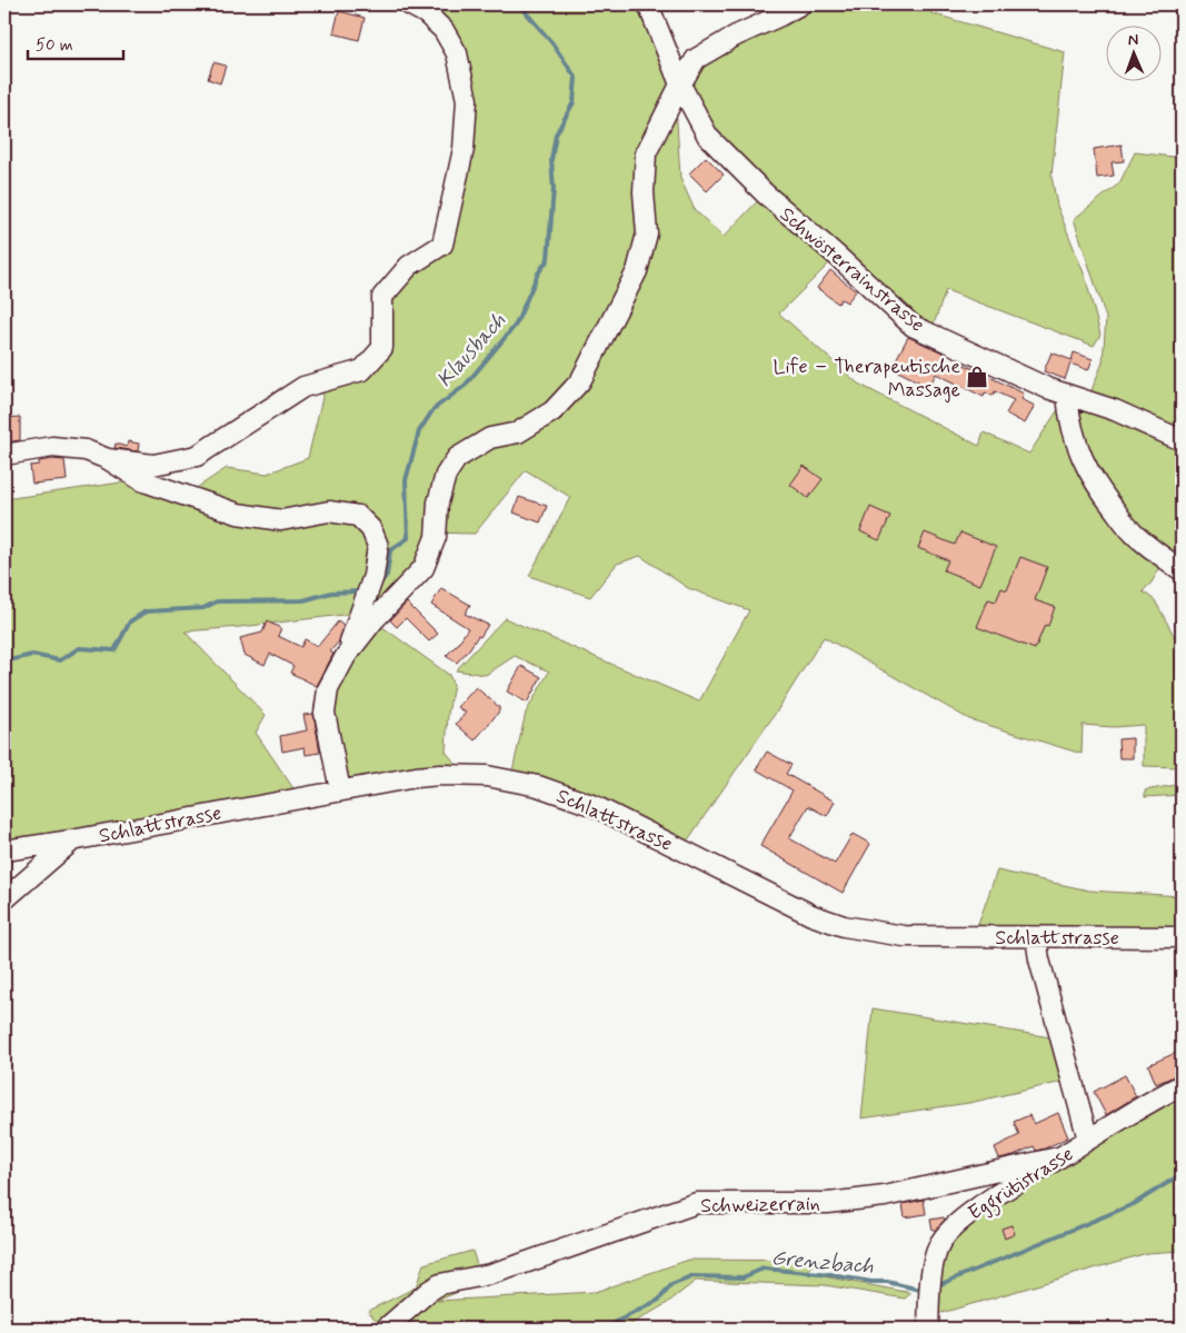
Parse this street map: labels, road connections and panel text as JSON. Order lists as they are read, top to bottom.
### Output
{
  "streets": {
    "street": [
      "Schwösterrainstrasse",
      "Schlattstrasse",
      "Eggrütistrasse",
      "Schweizerrain"
    ]
  },
  "crossings": [
    ["Schlattstrasse", "Eggrütistrasse"],
    ["Eggrütistrasse", "Schweizerrain"]
  ],
  "water": ["Klausbach", "Grenzbach"],
  "places": {
    "shop": ["Life – Therapeutische Massage"]
  },
  "scale_bar": "50 m",
  "north": "top"
}
